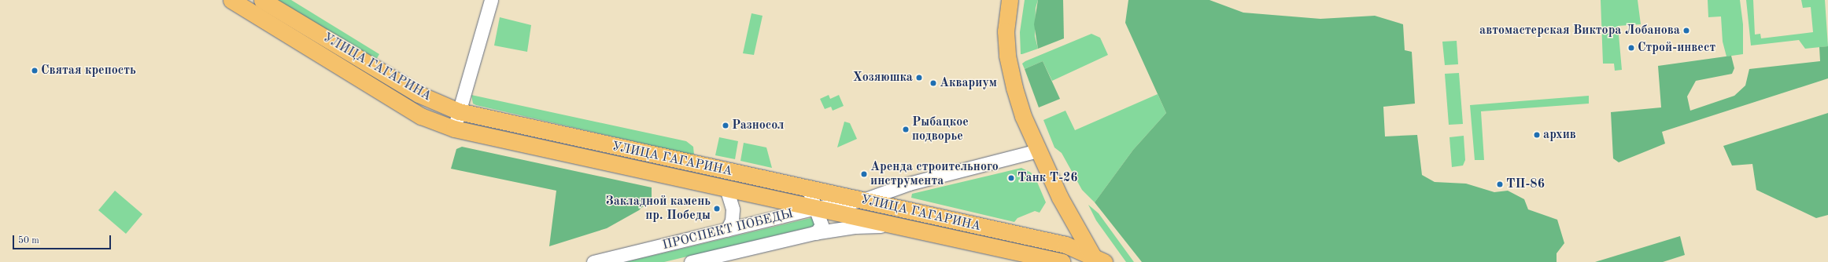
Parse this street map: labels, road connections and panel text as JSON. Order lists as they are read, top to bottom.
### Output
{
  "streets": {
    "main road": ["УЛИЦА ГАГАРИНА"],
    "street": ["ПРОСПЕКТ ПОБЕДЫ"]
  },
  "crossings": [
    ["УЛИЦА ГАГАРИНА", "ПРОСПЕКТ ПОБЕДЫ"]
  ],
  "places": [
    "автомастерская Виктора Лобанова",
    "Строй-инвест",
    "Святая крепость",
    "Хозяюшка",
    "Аквариум",
    "Разносол",
    "Рыбацкое подворье",
    "архив",
    "Аренда строительного инструмента",
    "Танк Т-26",
    "ТП-86",
    "Закладной камень пр. Победы"
  ],
  "scale_bar": "50 m"
}
